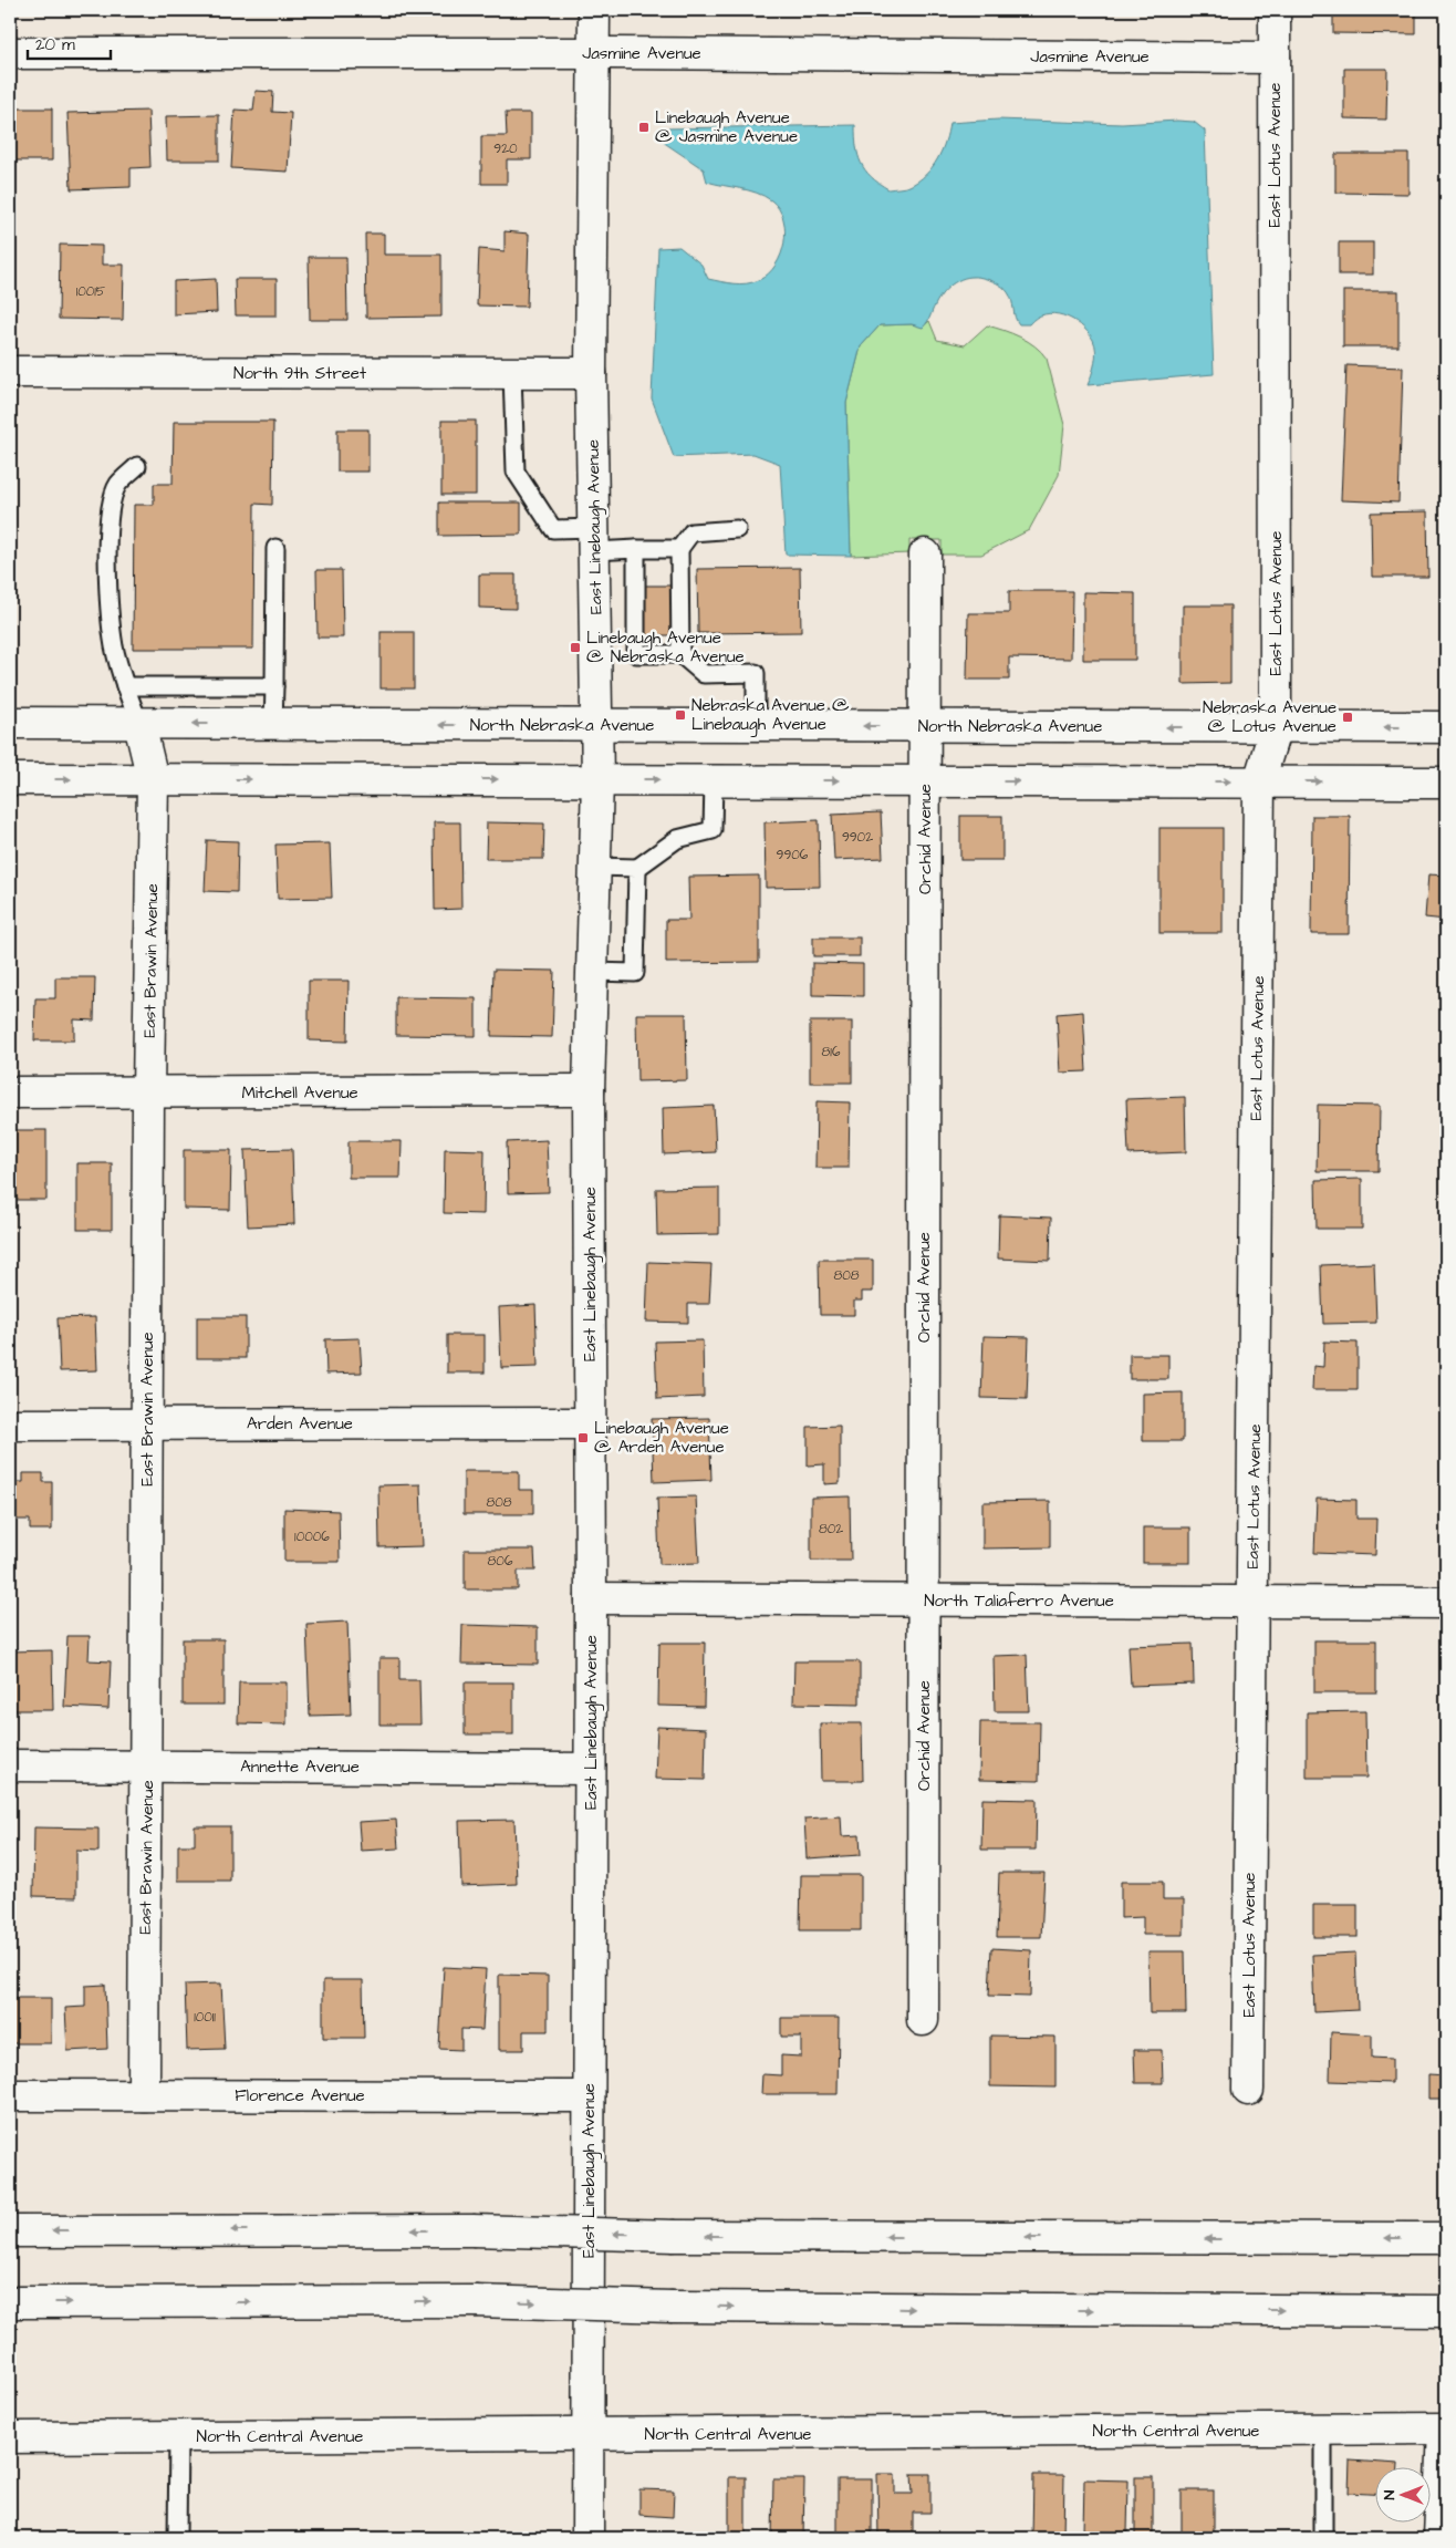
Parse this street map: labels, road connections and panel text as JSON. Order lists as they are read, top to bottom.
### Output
{
  "streets": {
    "main road": [
      "Jasmine Avenue",
      "East Lotus Avenue",
      "North 9th Street",
      "East Linebaugh Avenue",
      "North Nebraska Avenue",
      "Orchid Avenue",
      "East Brawin Avenue",
      "Mitchell Avenue",
      "Arden Avenue",
      "North Taliaferro Avenue",
      "Annette Avenue",
      "Florence Avenue",
      "North Central Avenue"
    ]
  },
  "crossings": [
    ["Jasmine Avenue", "East Lotus Avenue"],
    ["Jasmine Avenue", "East Linebaugh Avenue"],
    ["East Lotus Avenue", "North Nebraska Avenue"],
    ["East Lotus Avenue", "North Taliaferro Avenue"],
    ["North 9th Street", "East Linebaugh Avenue"],
    ["East Linebaugh Avenue", "North Nebraska Avenue"],
    ["East Linebaugh Avenue", "Mitchell Avenue"],
    ["East Linebaugh Avenue", "Arden Avenue"],
    ["East Linebaugh Avenue", "North Taliaferro Avenue"],
    ["East Linebaugh Avenue", "Annette Avenue"],
    ["East Linebaugh Avenue", "Florence Avenue"],
    ["East Linebaugh Avenue", "North Central Avenue"],
    ["North Nebraska Avenue", "Orchid Avenue"],
    ["North Nebraska Avenue", "East Brawin Avenue"],
    ["Orchid Avenue", "North Taliaferro Avenue"],
    ["East Brawin Avenue", "Mitchell Avenue"],
    ["East Brawin Avenue", "Arden Avenue"],
    ["East Brawin Avenue", "Annette Avenue"],
    ["East Brawin Avenue", "Florence Avenue"]
  ],
  "places": {
    "transit": [
      "Linebaugh Avenue @ Jasmine Avenue",
      "Linebaugh Avenue @ Nebraska Avenue",
      "Nebraska Avenue @ Linebaugh Avenue",
      "Nebraska Avenue @ Lotus Avenue",
      "Linebaugh Avenue @ Arden Avenue"
    ]
  },
  "house_numbers": [
    "920",
    "10015",
    "9902",
    "9906",
    "816",
    "808",
    "808",
    "802",
    "10006",
    "806",
    "10011"
  ],
  "scale_bar": "20 m",
  "north": "left"
}
